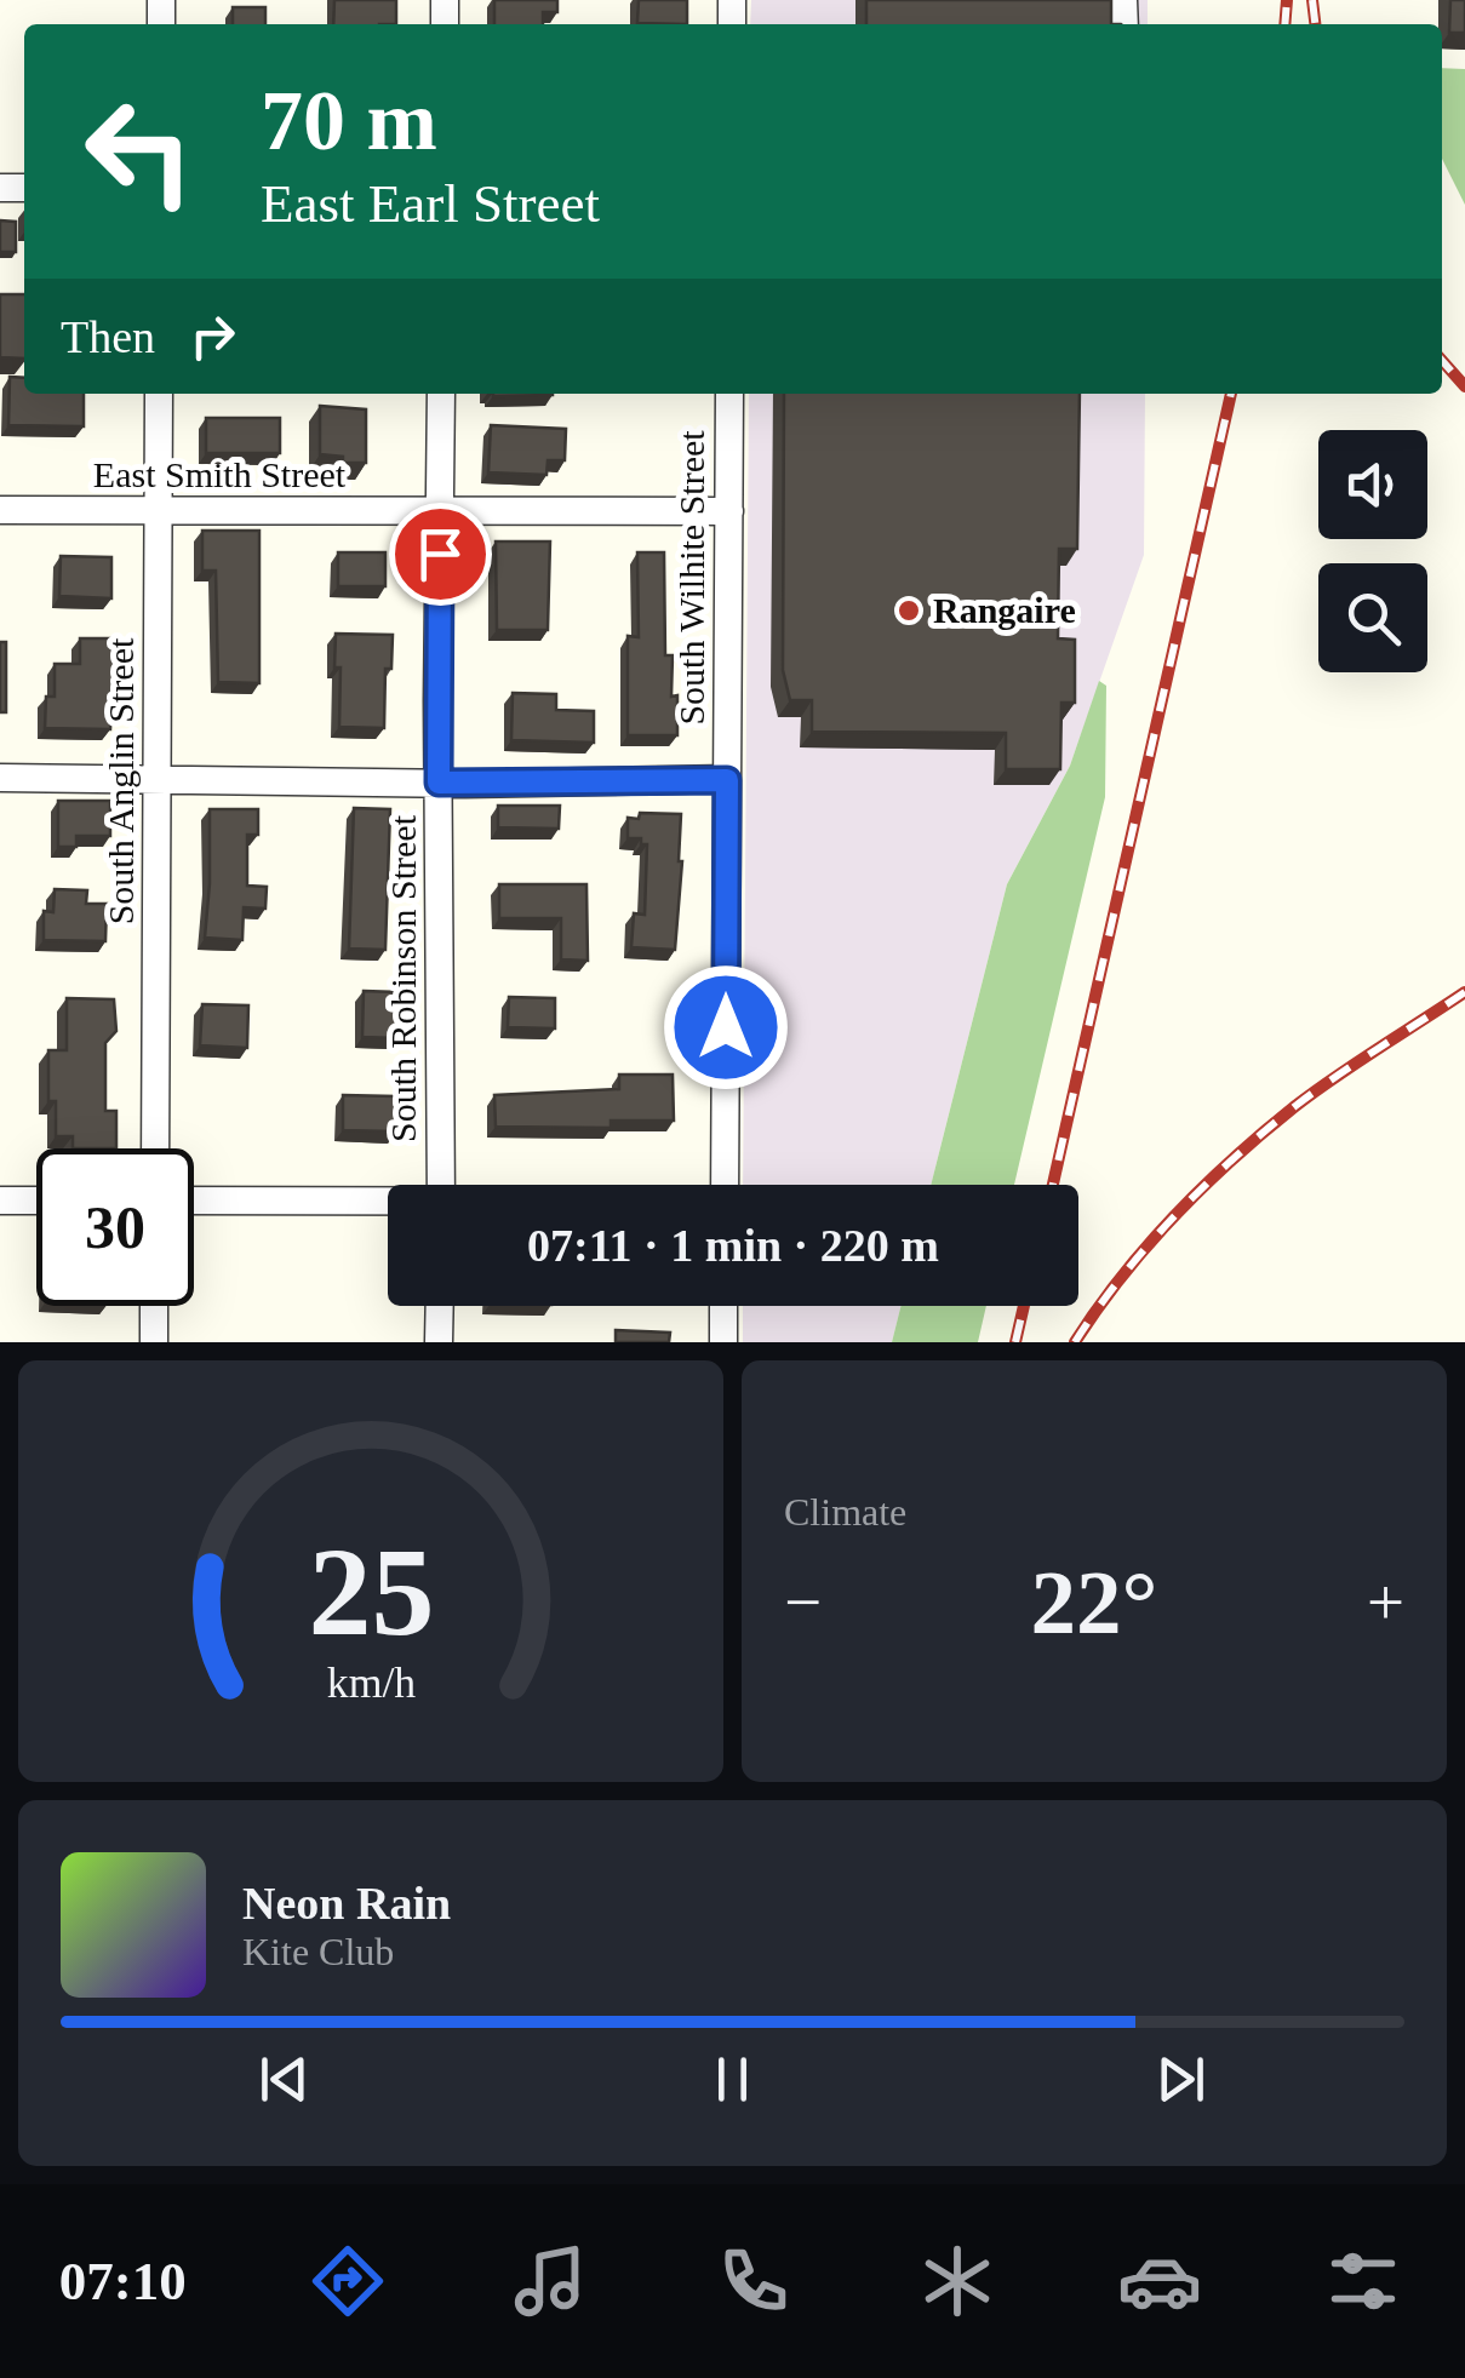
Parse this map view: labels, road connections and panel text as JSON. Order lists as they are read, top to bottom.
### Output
{
  "streets": {
    "street": [
      "East Smith Street",
      "South Wilhite Street",
      "South Anglin Street",
      "South Robinson Street"
    ]
  },
  "crossings": [
    ["East Smith Street", "South Wilhite Street"],
    ["East Smith Street", "South Anglin Street"],
    ["East Smith Street", "South Robinson Street"]
  ],
  "places": ["Rangaire"],
  "page": {
    "turn": ["70 m", "East Earl Street"],
    "then": "Then",
    "limit": "30",
    "trip": "07:11 · 1 min · 220 m",
    "tile": "Climate",
    "heat": ["−", "22°", "+"],
    "song": ["Neon Rain", "Kite Club"],
    "tabs": "07:10",
    "gauge": ["25", "km/h"]
  }
}
